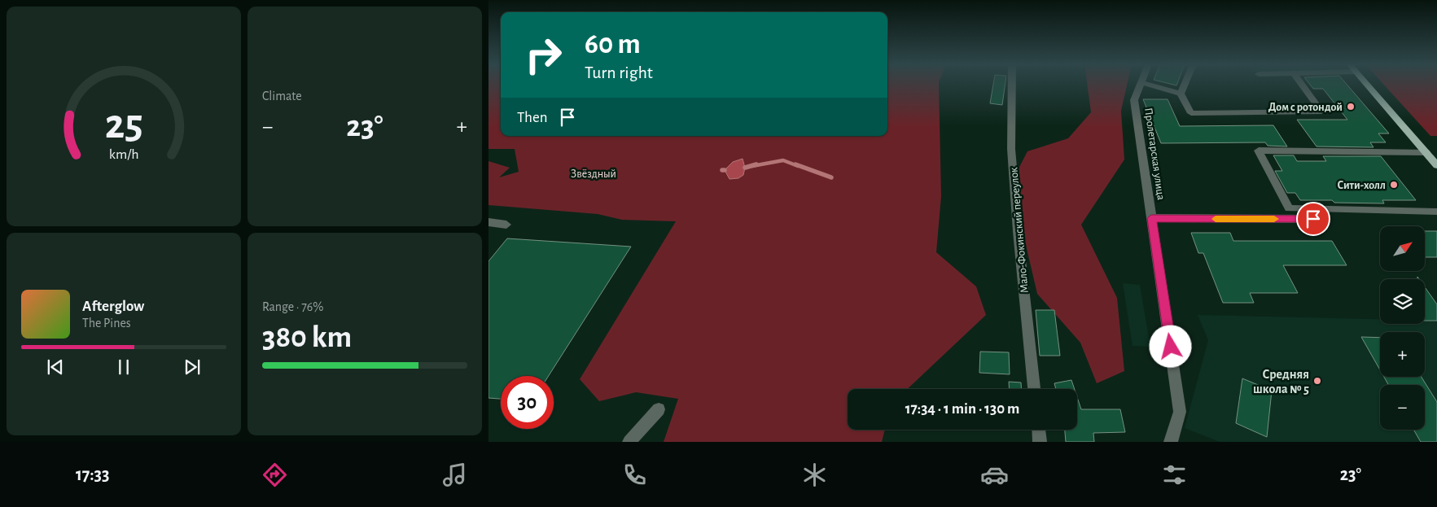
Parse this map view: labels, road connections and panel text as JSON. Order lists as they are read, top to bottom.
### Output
{
  "streets": {
    "street": ["Пролетарская улица", "Мало-Фокинский переулок"]
  },
  "parks": ["Звёздный"],
  "places": ["Дом с ротондой", "Сити-холл", "Средняя школа № 5"],
  "north": "top right",
  "page": {
    "tile": [
      "Climate",
      ["Range · 76%", "380 km"]
    ],
    "turn": ["60 m", "Turn right"],
    "then": "Then",
    "heat": ["−", "23°", "+"],
    "map_buttons": ["+", "−"],
    "song": ["Afterglow", "The Pines"],
    "limit": "30",
    "trip": "17:34 · 1 min · 130 m",
    "tabs": ["17:33", "23°"],
    "gauge": ["25", "km/h"]
  }
}
